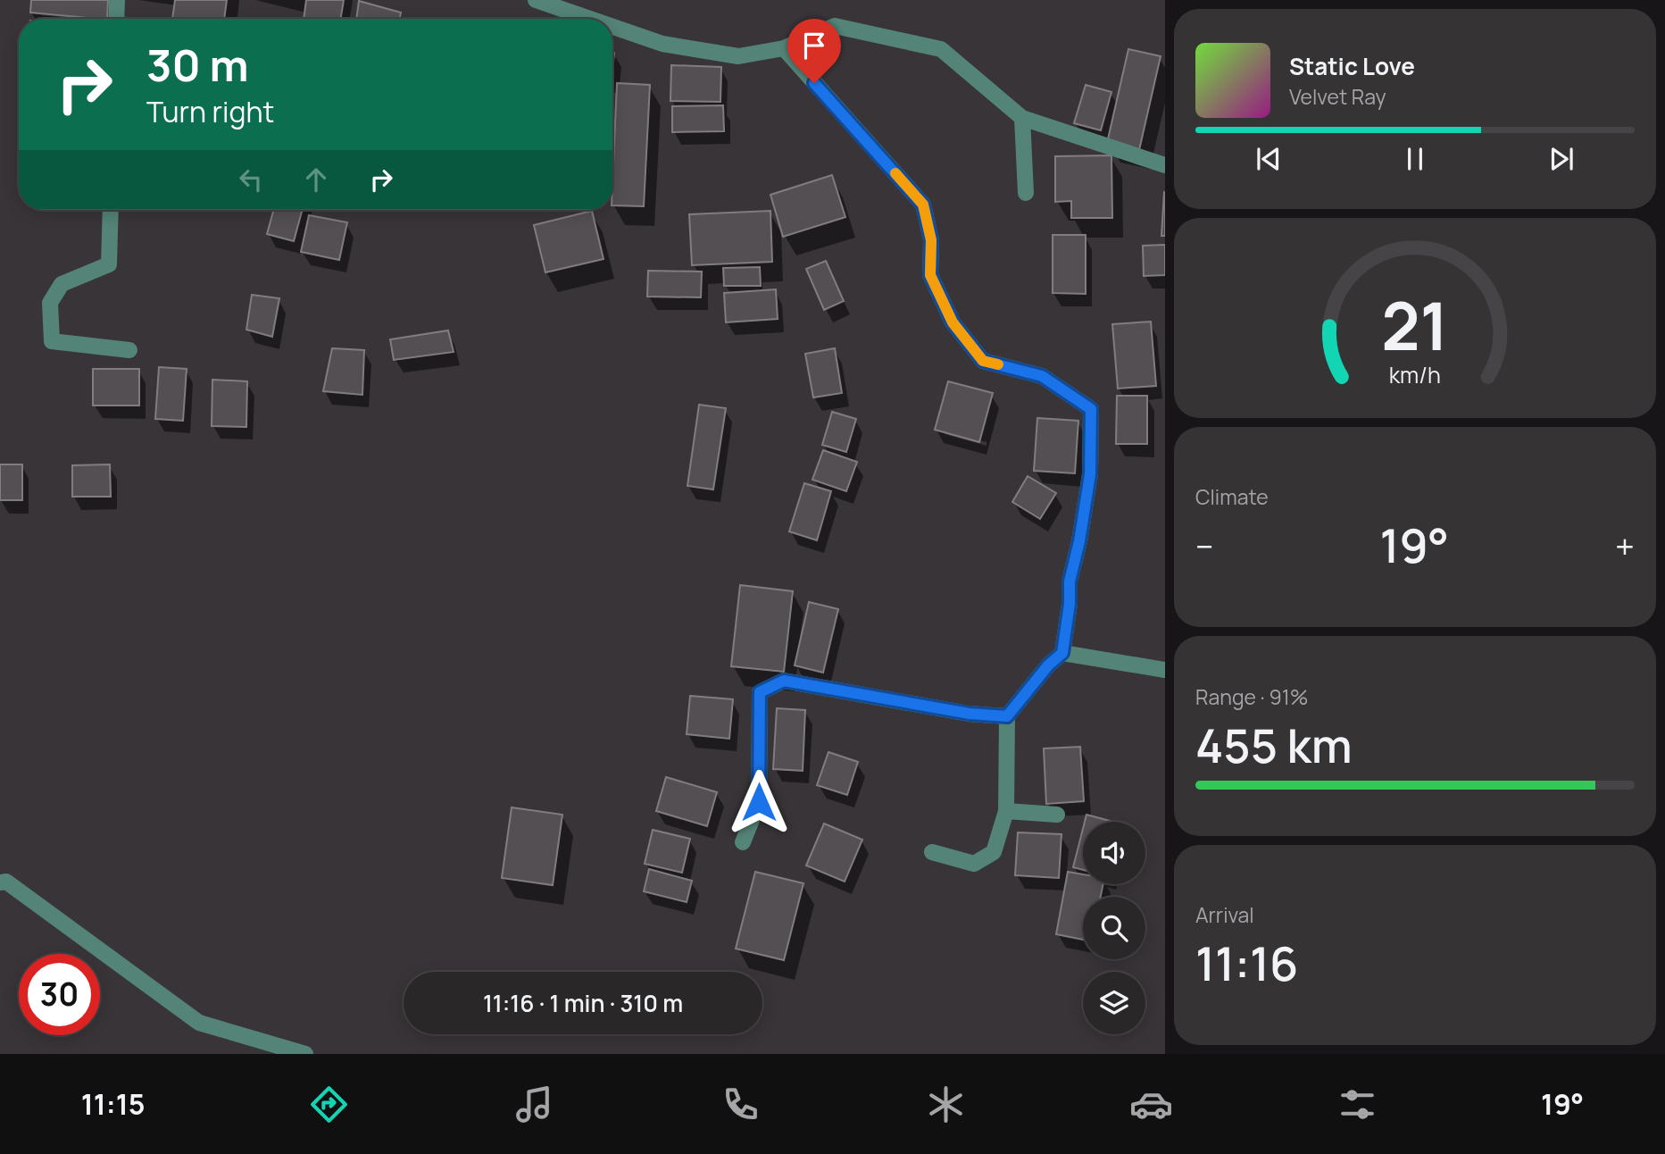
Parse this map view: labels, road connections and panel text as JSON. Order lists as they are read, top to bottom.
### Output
{
  "page": {
    "turn": ["30 m", "Turn right"],
    "song": ["Static Love", "Velvet Ray"],
    "tile": [
      "Climate",
      ["Range · 91%", "455 km"],
      ["Arrival", "11:16"]
    ],
    "heat": ["−", "19°", "+"],
    "limit": "30",
    "trip": "11:16 · 1 min · 310 m",
    "tabs": ["11:15", "19°"],
    "gauge": ["21", "km/h"]
  }
}
